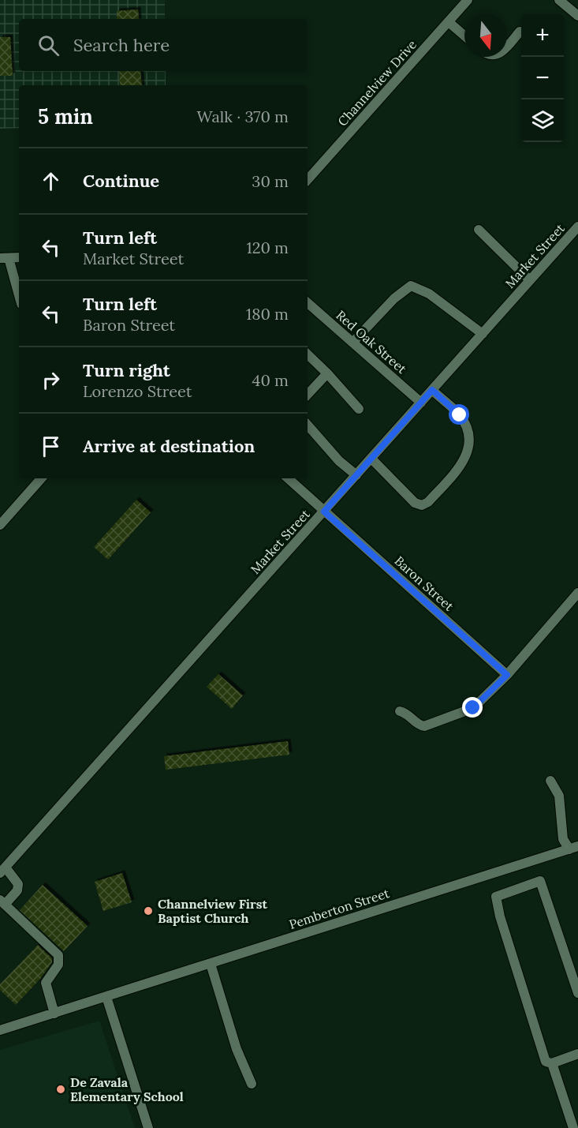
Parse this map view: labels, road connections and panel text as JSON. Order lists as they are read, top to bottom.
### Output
{
  "streets": {
    "street": [
      "Channelview Drive",
      "Market Street",
      "Red Oak Street",
      "Baron Street",
      "Pemberton Street"
    ]
  },
  "crossings": [
    ["Market Street", "Red Oak Street"],
    ["Market Street", "Baron Street"]
  ],
  "places": ["Channelview First Baptist Church", "De Zavala Elementary School"],
  "north": "bottom",
  "page": {
    "map_buttons": ["+", "−"],
    "search": "Search here",
    "heading": ["5 min", "Walk · 370 m"],
    "list": [
      ["Continue", "30 m"],
      ["Turn left", "Market Street", "120 m"],
      ["Turn left", "Baron Street", "180 m"],
      ["Turn right", "Lorenzo Street", "40 m"],
      "Arrive at destination"
    ]
  }
}
